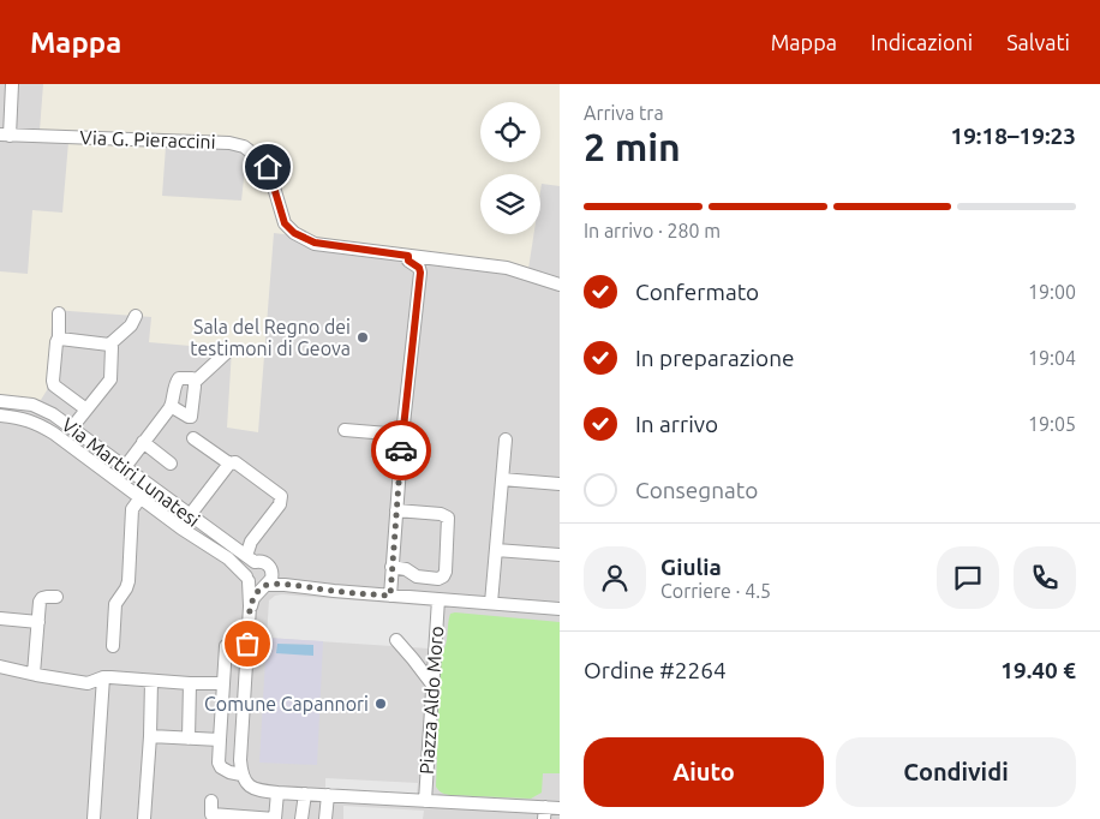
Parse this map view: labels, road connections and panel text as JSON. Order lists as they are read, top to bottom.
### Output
{
  "streets": {
    "street": ["Via G. Pieraccini", "Via Martiri Lunatesi", "Piazza Aldo Moro"]
  },
  "crossings": [
    ["Via Martiri Lunatesi", "Piazza Aldo Moro"]
  ],
  "places": ["Sala del Regno dei testimoni di Geova", "Comune Capannori"],
  "page": {
    "header": "Mappa",
    "nav": ["Mappa", "Indicazioni", "Salvati"],
    "heading": ["2 min", "Arriva tra", "19:18–19:23"],
    "panel": [
      "Giulia",
      "Corriere · 4.5",
      "Ordine #2264",
      "19.40 €"
    ],
    "bar": "In arrivo · 280 m",
    "list": [
      ["Confermato", "19:00"],
      ["In preparazione", "19:04"],
      ["In arrivo", "19:05"],
      "Consegnato"
    ],
    "buttons": ["Aiuto", "Condividi"]
  }
}
